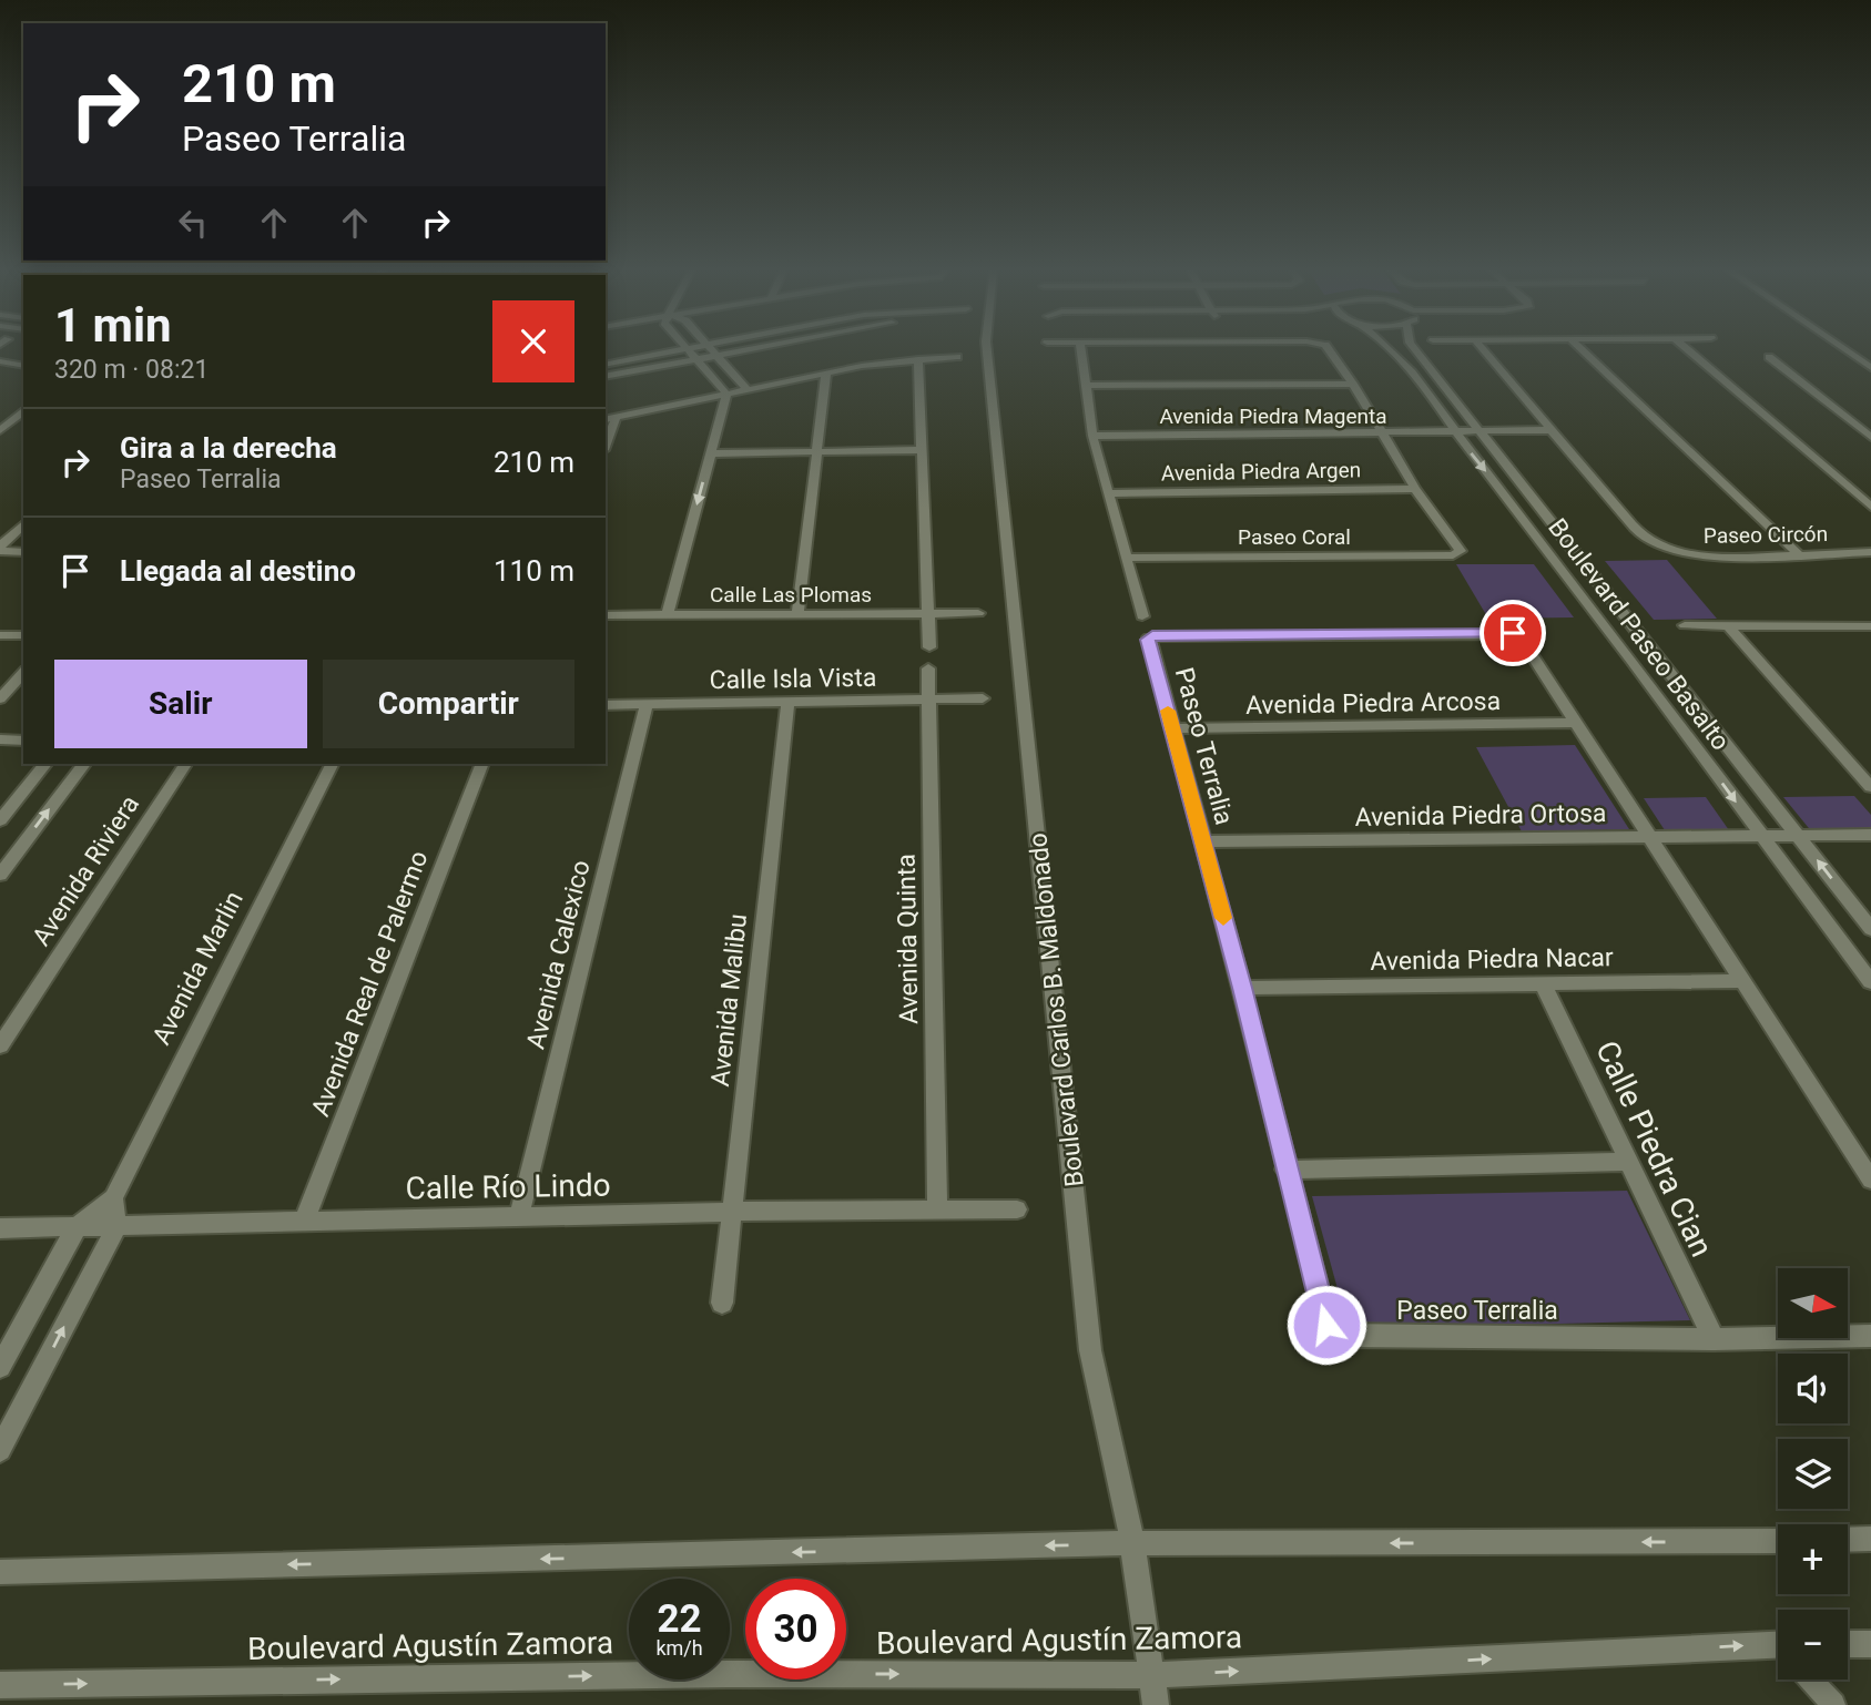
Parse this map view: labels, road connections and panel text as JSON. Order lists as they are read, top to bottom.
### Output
{
  "streets": {
    "street": [
      "Avenida Piedra Magenta",
      "Avenida Piedra Argen",
      "Paseo Circón",
      "Paseo Coral",
      "Calle Las Plomas",
      "Boulevard Paseo Basalto",
      "Calle Isla Vista",
      "Avenida Piedra Arcosa",
      "Paseo Terralia",
      "Avenida Piedra Ortosa",
      "Avenida Riviera",
      "Avenida Quinta",
      "Avenida Calexico",
      "Avenida Piedra Nacar",
      "Avenida Marlin",
      "Avenida Real de Palermo",
      "Avenida Malibu",
      "Boulevard Carlos B. Maldonado",
      "Calle Piedra Cian",
      "Calle Río Lindo",
      "Boulevard Agustín Zamora"
    ]
  },
  "crossings": [
    ["Avenida Piedra Magenta", "Paseo Circón"],
    ["Avenida Piedra Magenta", "Boulevard Paseo Basalto"],
    ["Avenida Piedra Argen", "Paseo Coral"],
    ["Boulevard Paseo Basalto", "Avenida Piedra Ortosa"],
    ["Calle Isla Vista", "Avenida Quinta"],
    ["Calle Isla Vista", "Avenida Calexico"],
    ["Calle Isla Vista", "Avenida Malibu"],
    ["Avenida Piedra Arcosa", "Paseo Terralia"],
    ["Paseo Terralia", "Avenida Piedra Ortosa"],
    ["Paseo Terralia", "Avenida Piedra Nacar"],
    ["Paseo Terralia", "Calle Piedra Cian"],
    ["Avenida Quinta", "Calle Río Lindo"],
    ["Avenida Calexico", "Calle Río Lindo"],
    ["Avenida Piedra Nacar", "Calle Piedra Cian"],
    ["Avenida Marlin", "Calle Río Lindo"],
    ["Avenida Real de Palermo", "Calle Río Lindo"],
    ["Avenida Malibu", "Calle Río Lindo"],
    ["Boulevard Carlos B. Maldonado", "Boulevard Agustín Zamora"]
  ],
  "north": "right",
  "page": {
    "turn": ["210 m", "Paseo Terralia"],
    "heading": ["1 min", "320 m · 08:21"],
    "list": [
      {
        "name": "Gira a la derecha",
        "note": "Paseo Terralia",
        "value": "210 m"
      },
      {
        "name": "Llegada al destino",
        "value": "110 m"
      }
    ],
    "buttons": ["Salir", "Compartir"],
    "map_buttons": ["+", "−"],
    "speed": "22 km/h",
    "limit": "30"
  }
}
